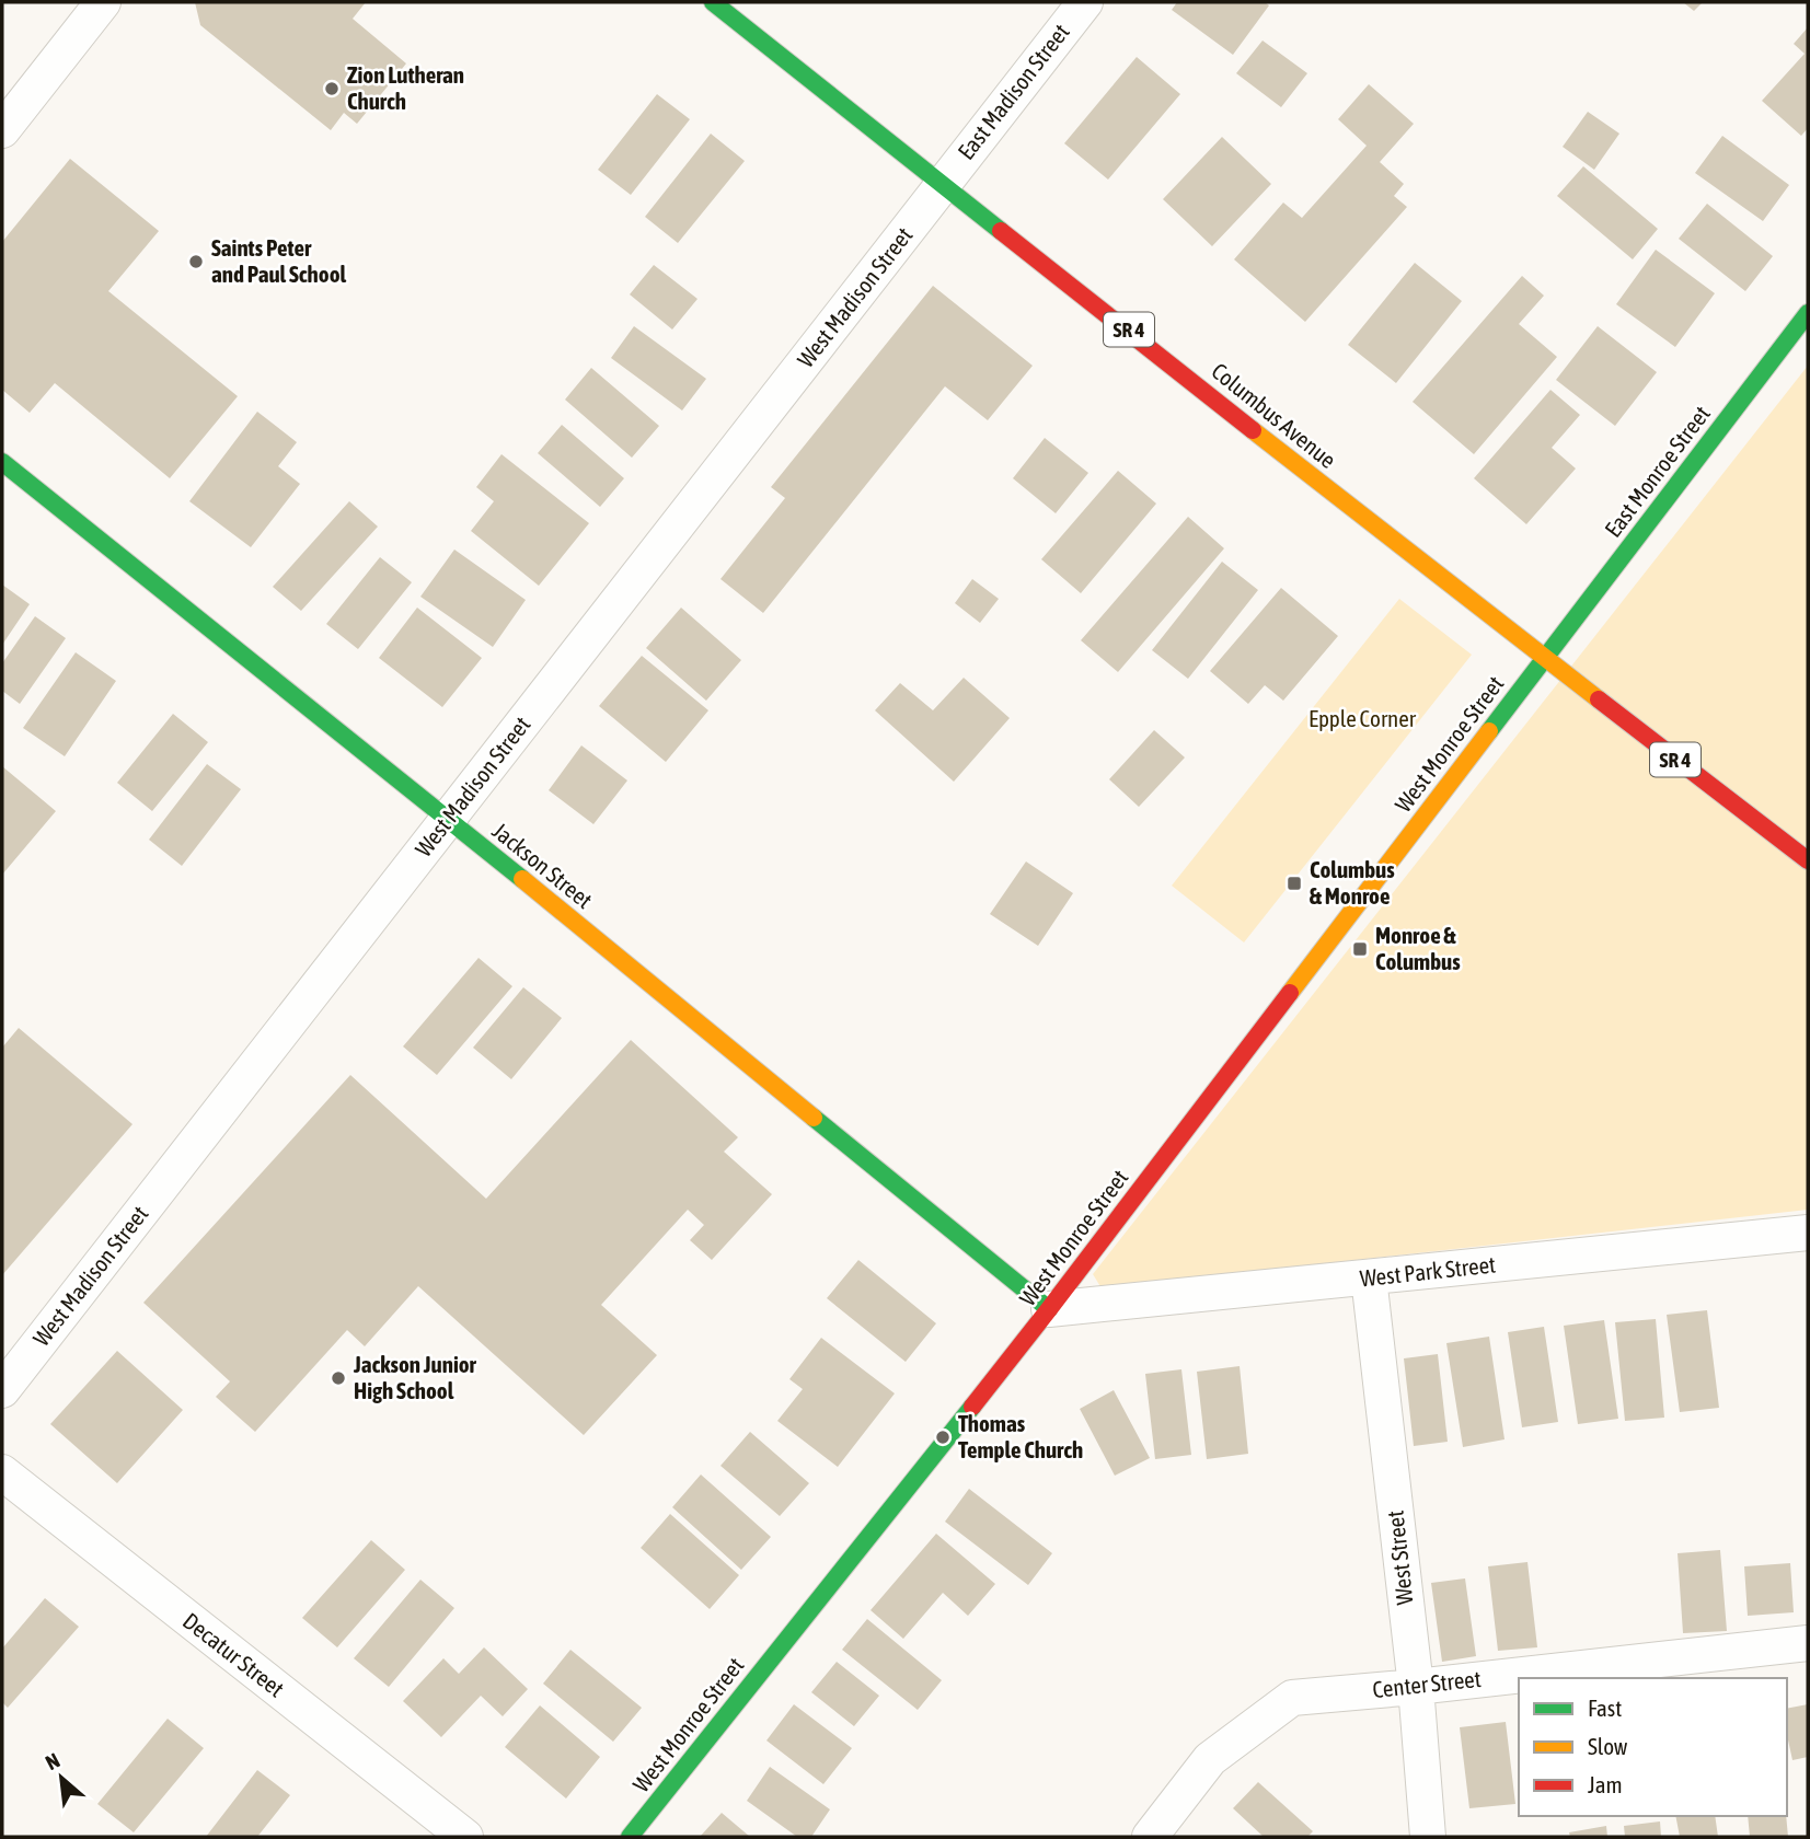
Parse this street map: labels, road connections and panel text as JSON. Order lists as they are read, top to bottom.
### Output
{
  "streets": {
    "main road": [
      "SR 4",
      "Columbus Avenue",
      "East Monroe Street",
      "West Monroe Street",
      "Jackson Street"
    ],
    "street": [
      "East Madison Street",
      "West Madison Street",
      "West Park Street",
      "West Street",
      "Decatur Street",
      "Center Street"
    ]
  },
  "crossings": [
    ["East Madison Street", "West Madison Street"],
    ["East Madison Street", "Columbus Avenue"],
    ["West Madison Street", "Columbus Avenue"],
    ["West Madison Street", "Jackson Street"],
    ["Columbus Avenue", "East Monroe Street"],
    ["Columbus Avenue", "West Monroe Street"],
    ["East Monroe Street", "West Monroe Street"],
    ["West Monroe Street", "Jackson Street"],
    ["West Monroe Street", "West Park Street"],
    ["Jackson Street", "West Park Street"],
    ["West Park Street", "West Street"],
    ["West Street", "Center Street"]
  ],
  "parks": ["Epple Corner"],
  "places": {
    "other": [
      "Zion Lutheran Church",
      "Saints Peter and Paul School",
      "Jackson Junior High School",
      "Thomas Temple Church"
    ],
    "transit": ["Columbus & Monroe", "Monroe & Columbus"]
  },
  "legend": ["Fast", "Slow", "Jam"],
  "north": "top left"
}
